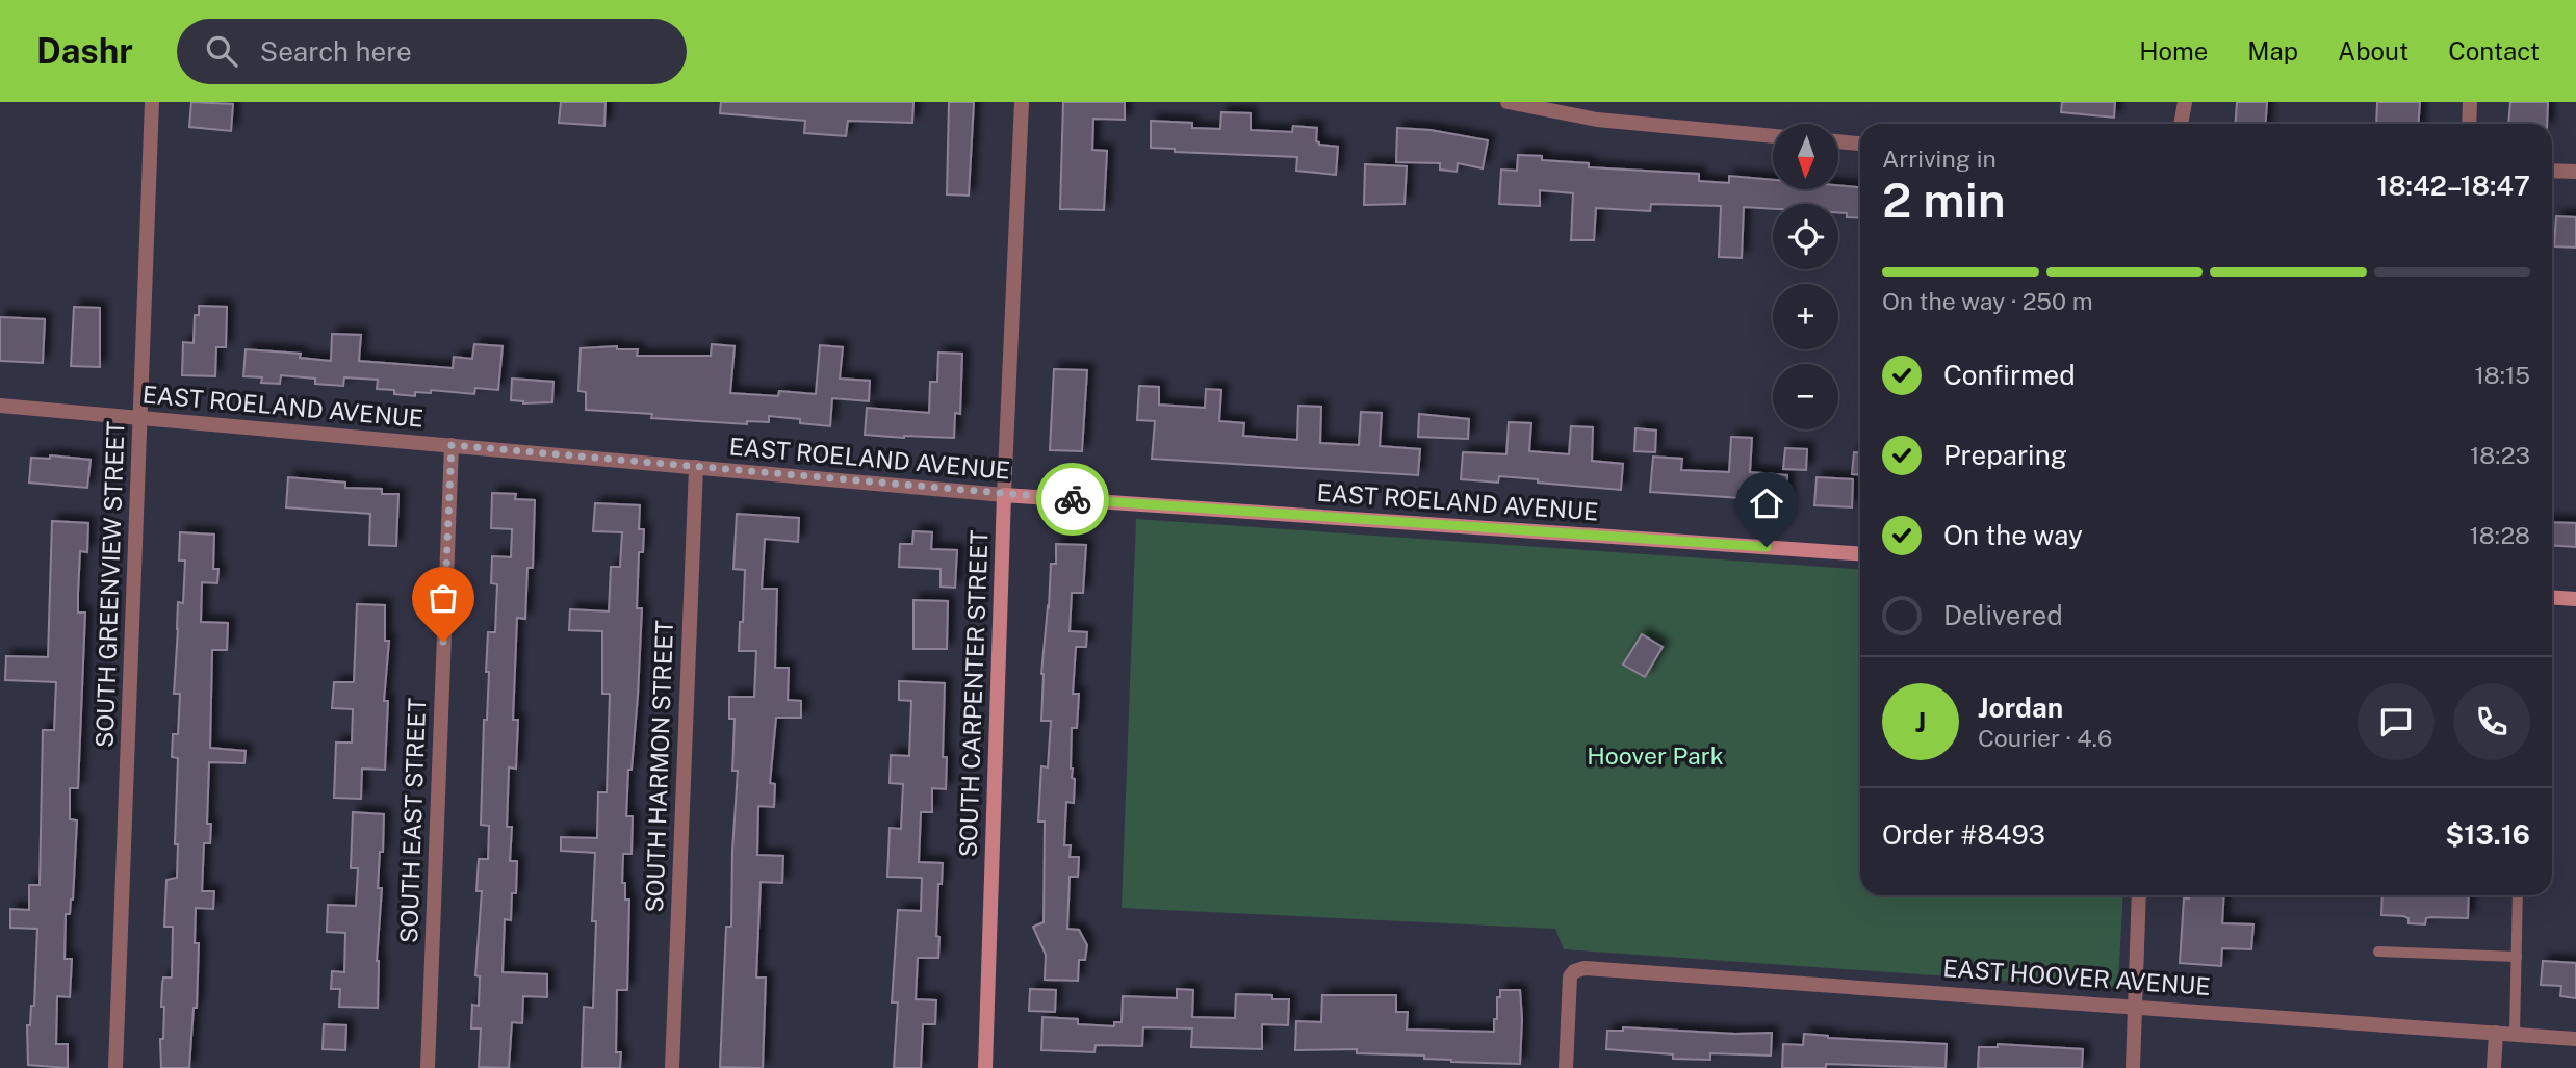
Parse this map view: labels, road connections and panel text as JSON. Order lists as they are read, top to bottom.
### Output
{
  "streets": {
    "street": [
      "EAST ROELAND AVENUE",
      "SOUTH GREENVIEW STREET",
      "SOUTH CARPENTER STREET",
      "SOUTH HARMON STREET",
      "SOUTH EAST STREET",
      "EAST HOOVER AVENUE"
    ]
  },
  "crossings": [
    ["EAST ROELAND AVENUE", "SOUTH GREENVIEW STREET"],
    ["EAST ROELAND AVENUE", "SOUTH CARPENTER STREET"],
    ["EAST ROELAND AVENUE", "SOUTH HARMON STREET"],
    ["EAST ROELAND AVENUE", "SOUTH EAST STREET"]
  ],
  "parks": ["Hoover Park"],
  "north": "bottom",
  "page": {
    "header": "Dashr",
    "search": "Search here",
    "nav": [
      "Home",
      "Map",
      "About",
      "Contact"
    ],
    "map_buttons": ["+", "−"],
    "heading": ["2 min", "Arriving in", "18:42–18:47"],
    "panel": [
      "Jordan",
      "Courier · 4.6",
      "Order #8493",
      "$13.16"
    ],
    "bar": "On the way · 250 m",
    "list": [
      ["Confirmed", "18:15"],
      ["Preparing", "18:23"],
      ["On the way", "18:28"],
      "Delivered"
    ],
    "round": "J"
  }
}
